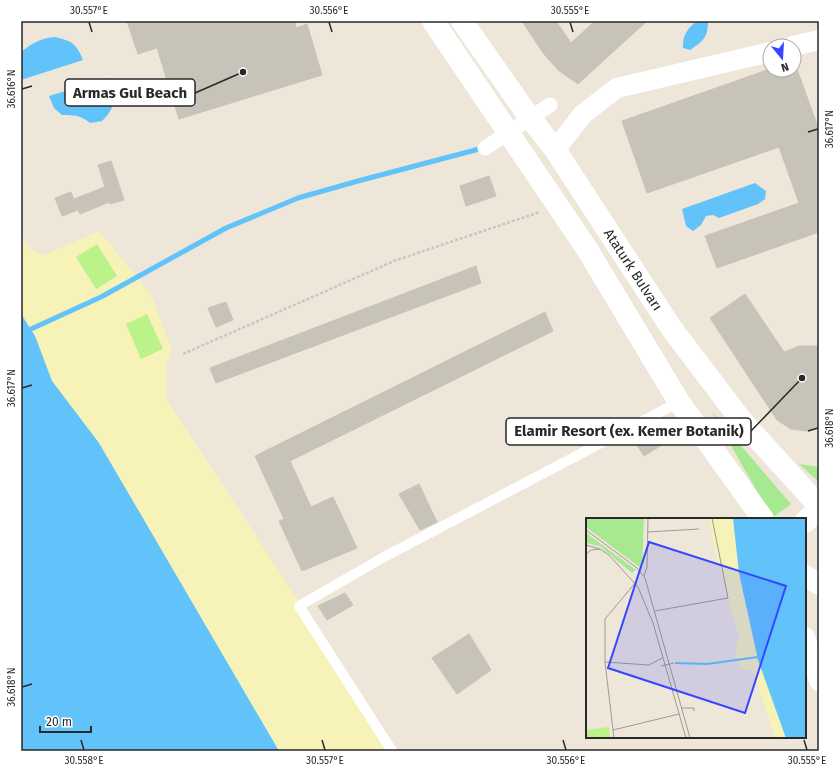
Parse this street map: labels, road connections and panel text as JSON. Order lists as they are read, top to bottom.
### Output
{
  "streets": {
    "main road": ["Ataturk Bulvarı"]
  },
  "places": ["Armas Gul Beach", "Elamir Resort (ex. Kemer Botanik)"],
  "scale_bar": "20 m",
  "north": "bottom",
  "coordinates": [
    "30.557°E",
    "30.556°E",
    "30.555°E",
    "36.616°N",
    "36.617°N",
    "36.618°N",
    "30.558°E"
  ]
}
